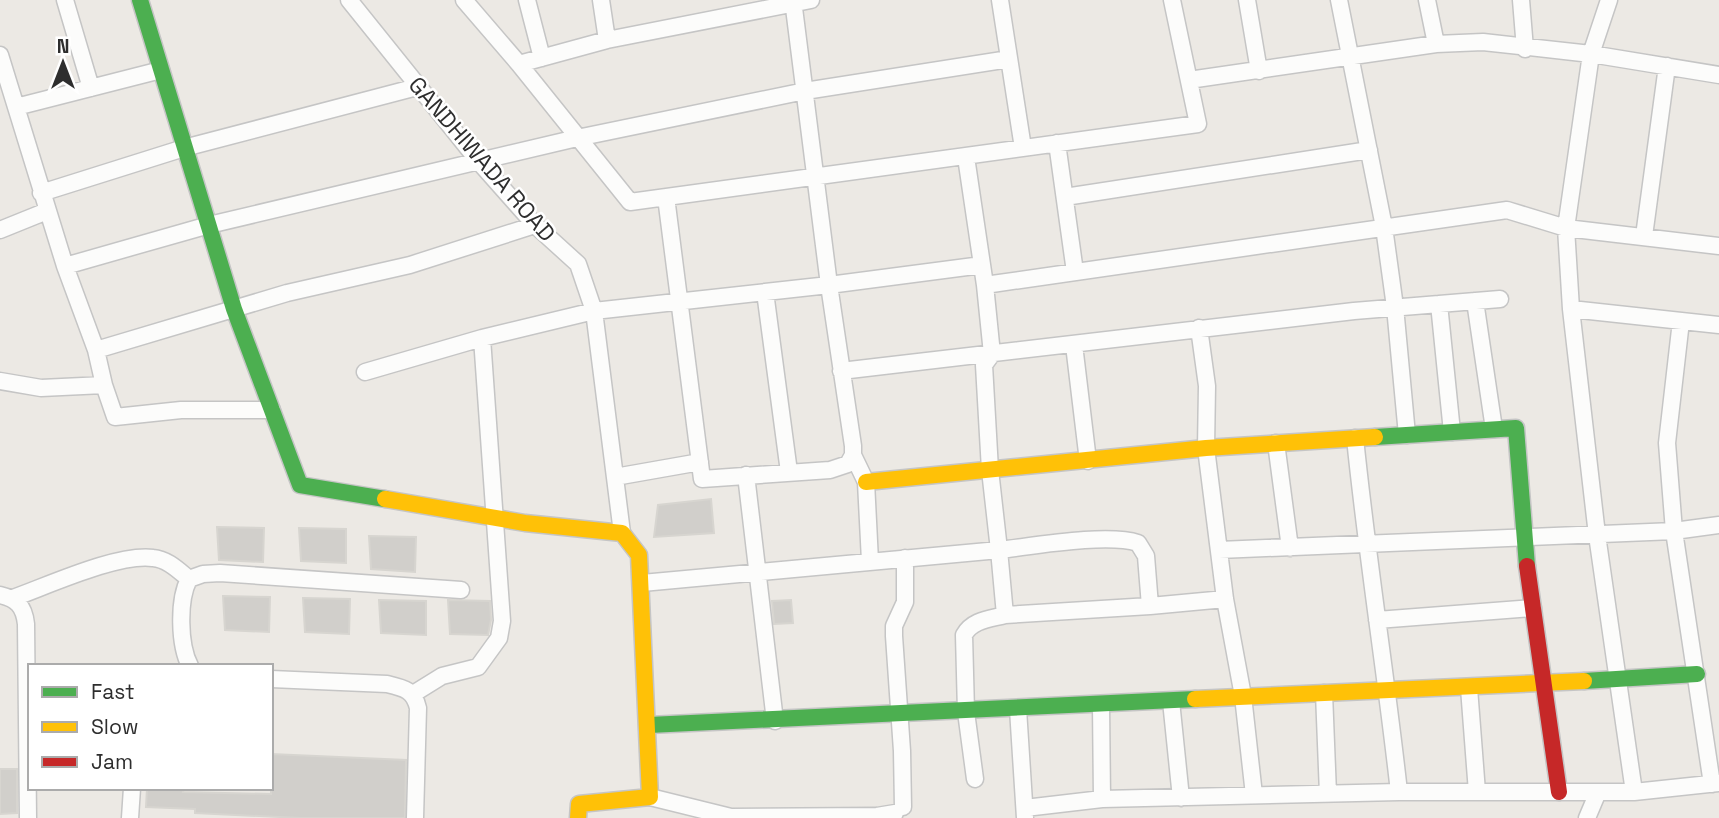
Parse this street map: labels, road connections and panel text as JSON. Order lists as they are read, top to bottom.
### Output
{
  "streets": {
    "street": ["GANDHIWADA ROAD"]
  },
  "legend": ["Fast", "Slow", "Jam"],
  "north": "top"
}
